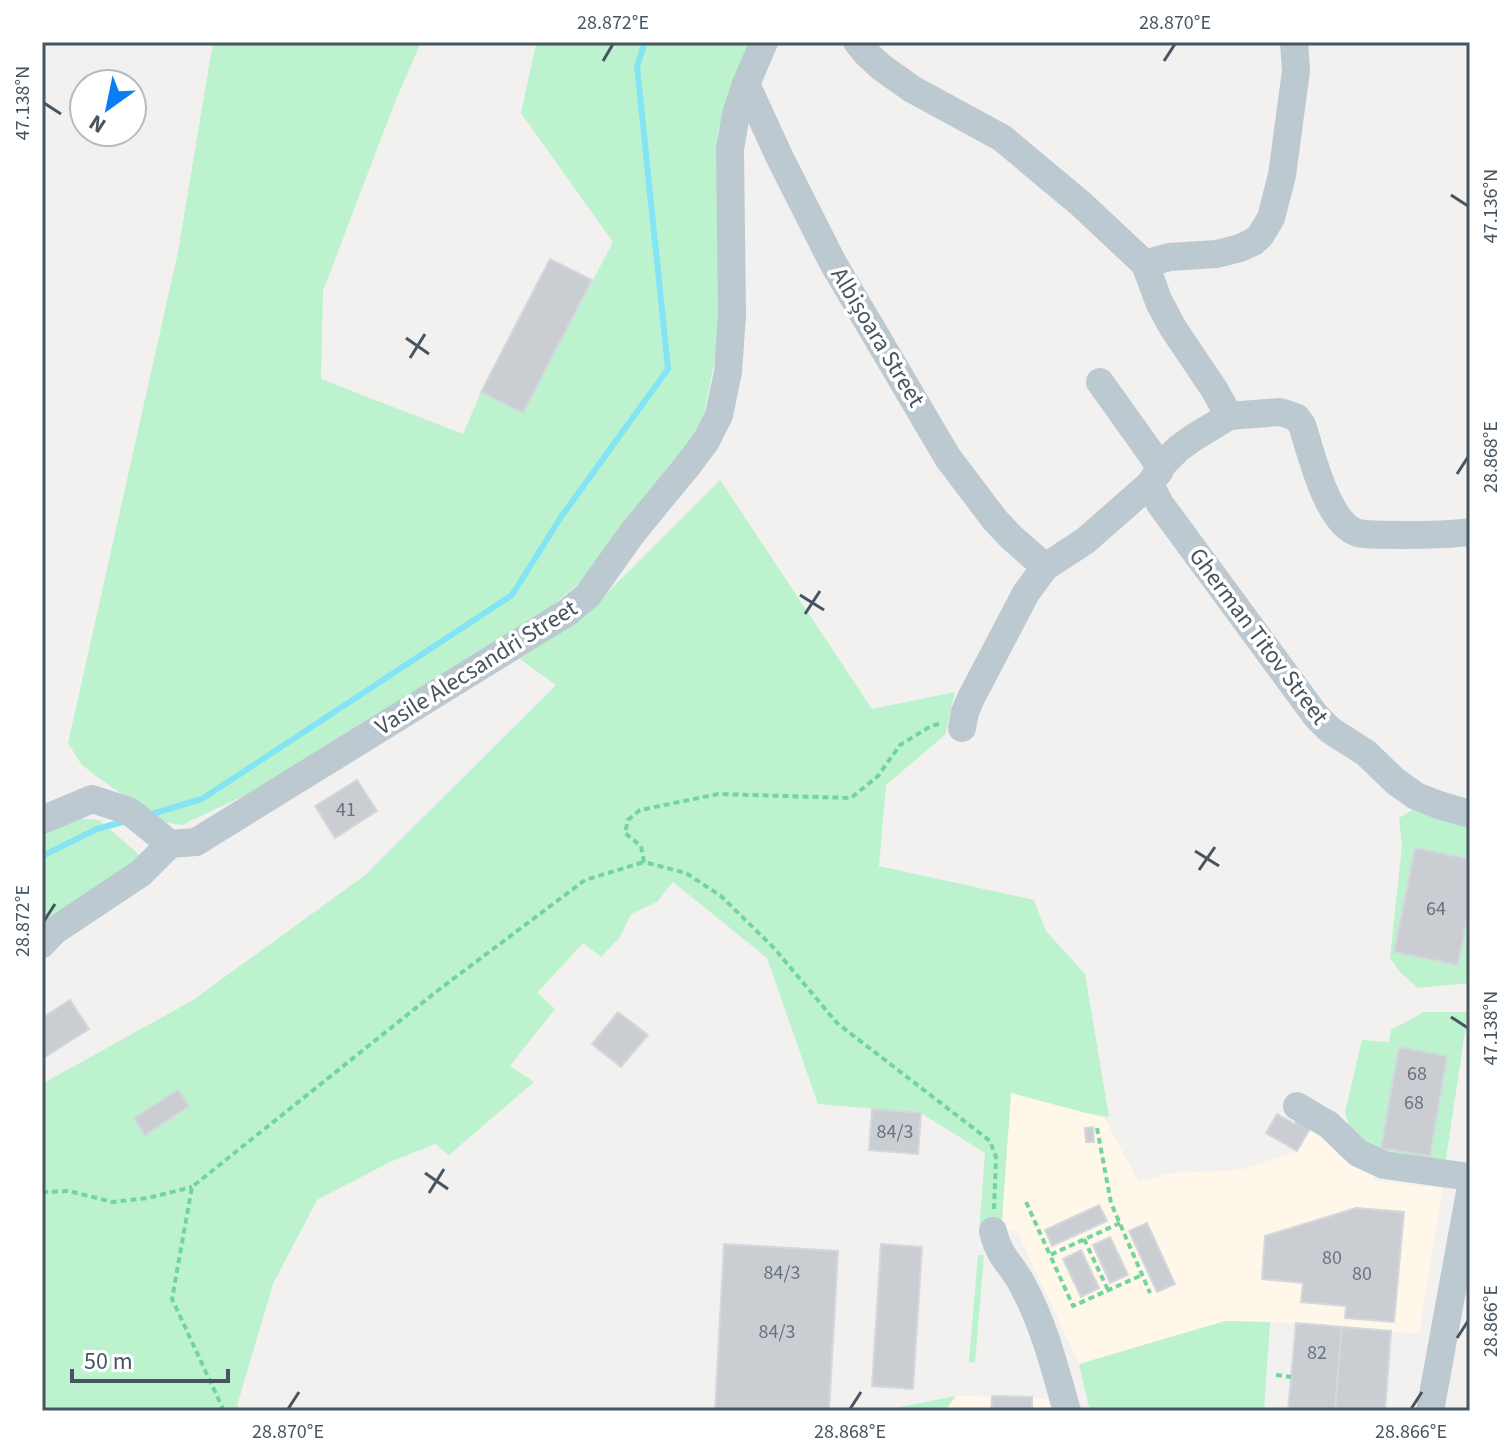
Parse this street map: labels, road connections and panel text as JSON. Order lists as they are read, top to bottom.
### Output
{
  "streets": {
    "street": ["Albișoara Street", "Gherman Titov Street", "Vasile Alecsandri Street"]
  },
  "crossings": [
    ["Albișoara Street", "Vasile Alecsandri Street"]
  ],
  "house_numbers": [
    "41",
    "64",
    "68",
    "68",
    "84/3",
    "80",
    "84/3",
    "80",
    "84/3",
    "82"
  ],
  "scale_bar": "50 m",
  "north": "bottom left",
  "coordinates": [
    "28.872°E",
    "28.870°E",
    "47.138°N",
    "47.136°N",
    "28.868°E",
    "28.866°E"
  ]
}
